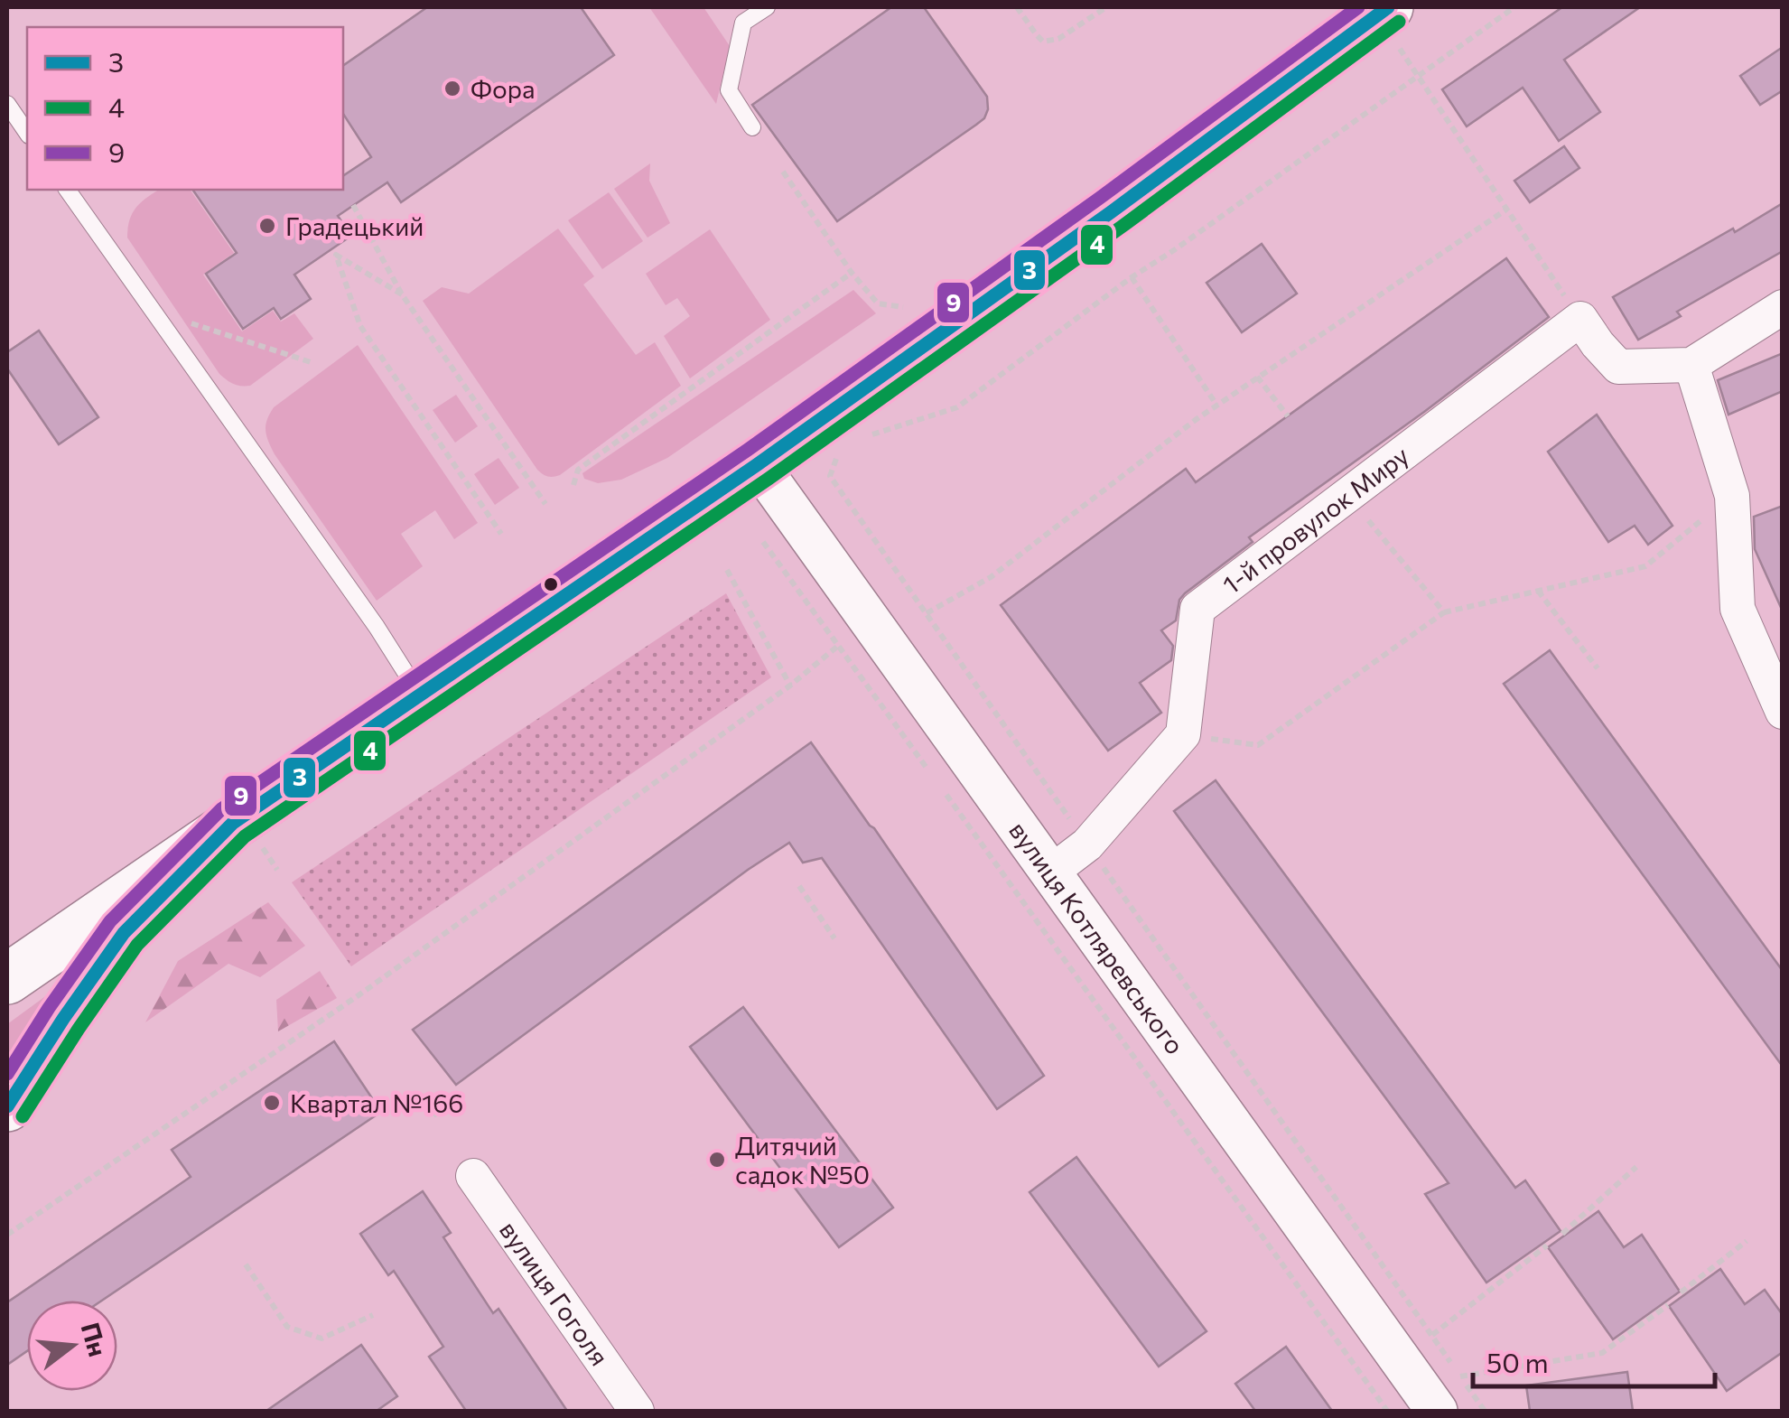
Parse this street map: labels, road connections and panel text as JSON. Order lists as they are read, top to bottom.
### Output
{
  "streets": {
    "street": ["1-й провулок Миру", "вулиця Котляревського", "вулиця Гоголя"]
  },
  "places": [
    "Фора",
    "Градецький",
    "Квартал №166",
    "Дитячий садок №50"
  ],
  "lines": ["transit line 3", "transit line 9", "transit line 4"],
  "legend": ["3", "4", "9"],
  "scale_bar": "50 m",
  "north": "right"
}
